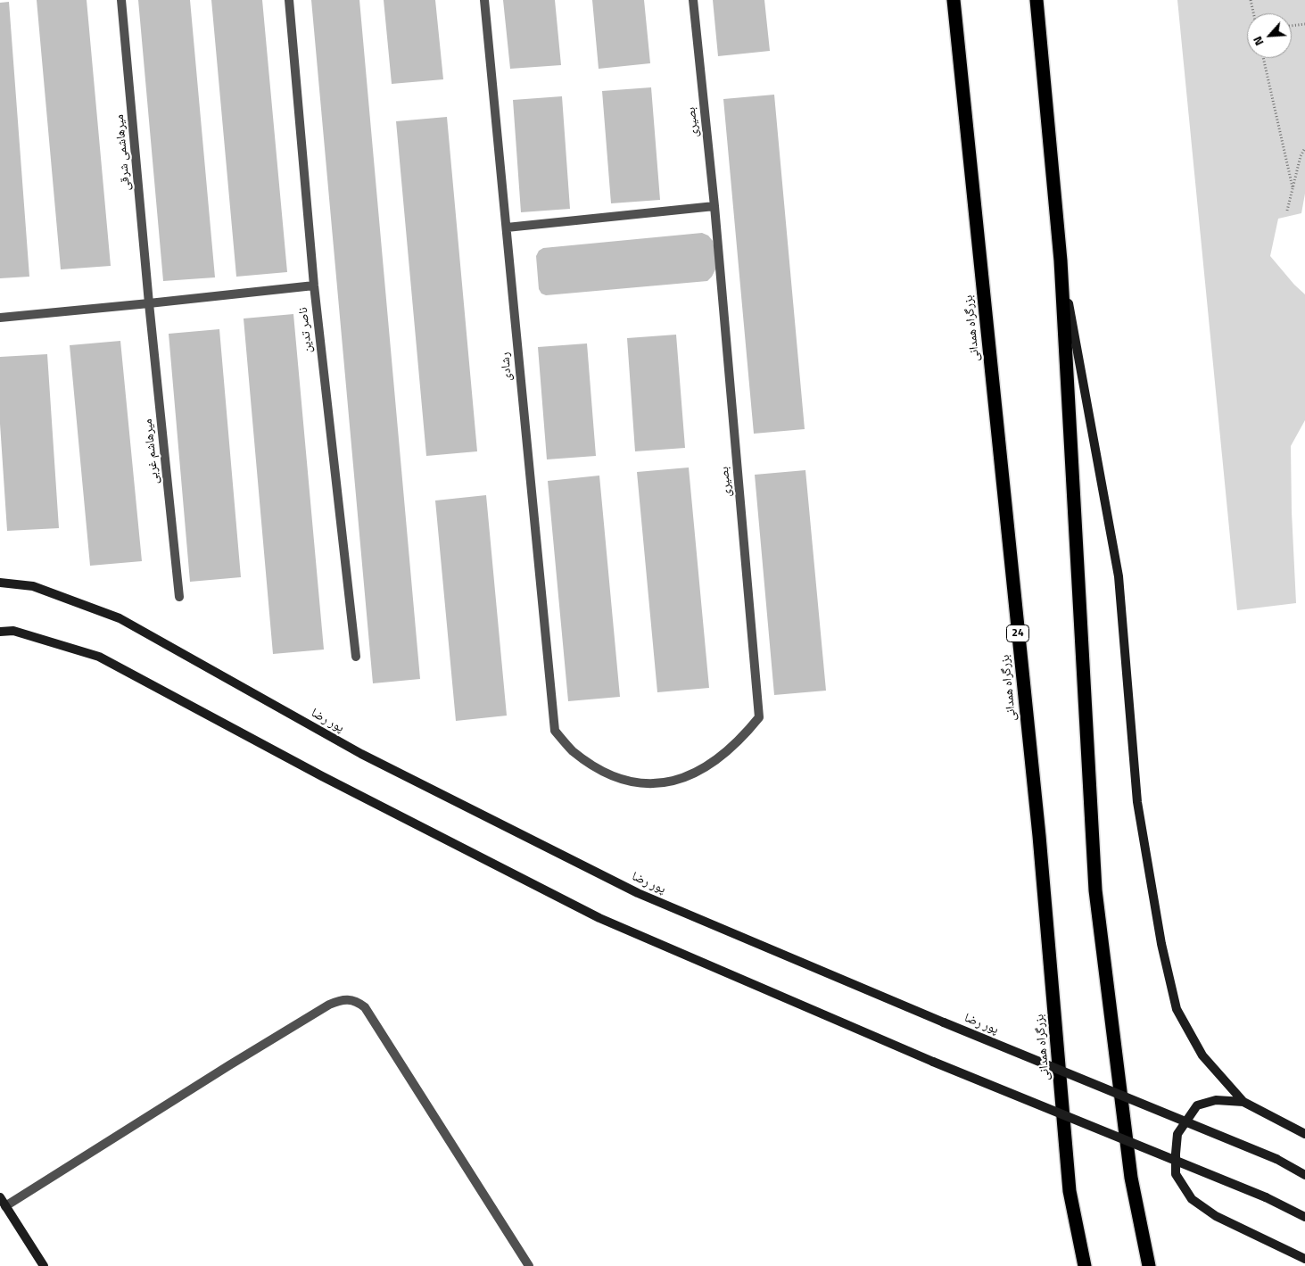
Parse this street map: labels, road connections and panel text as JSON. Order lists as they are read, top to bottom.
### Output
{
  "streets": {
    "highway": ["بزرگراه همدانی", "24"],
    "street": [
      "بصیری",
      "میرهاشمی شرقی",
      "ناصر تدین",
      "رشادی",
      "میرهاشم غربی",
      "پور رضا"
    ]
  },
  "crossings": [
    ["بصیری", "رشادی"],
    ["میرهاشمی شرقی", "میرهاشم غربی"]
  ],
  "north": "bottom left"
}
